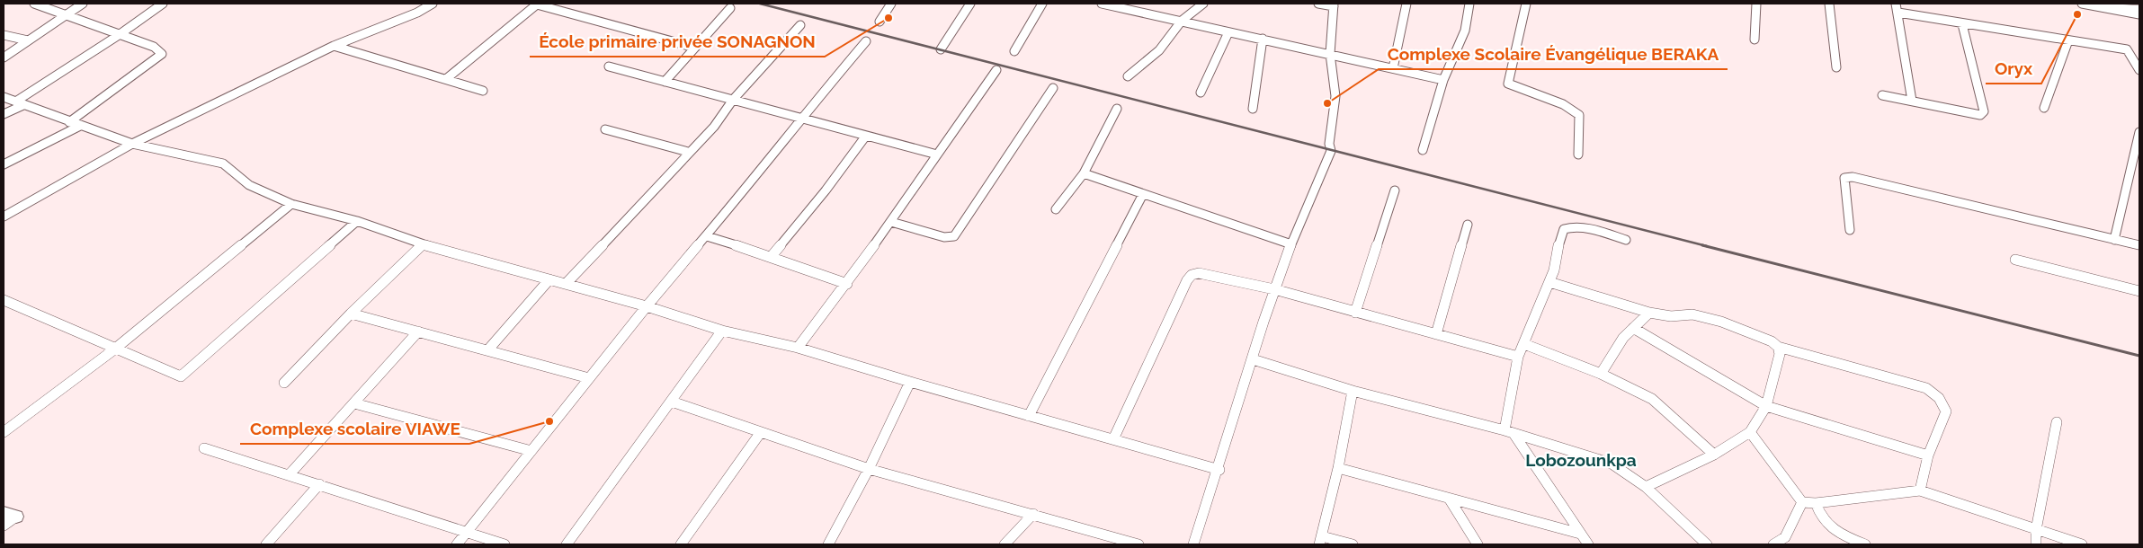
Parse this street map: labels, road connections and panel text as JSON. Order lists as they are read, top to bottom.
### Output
{
  "districts": ["Lobozounkpa"],
  "places": [
    "Oryx",
    "École primaire privée SONAGNON",
    "Complexe Scolaire Évangélique BERAKA",
    "Complexe scolaire VIAWE"
  ]
}
